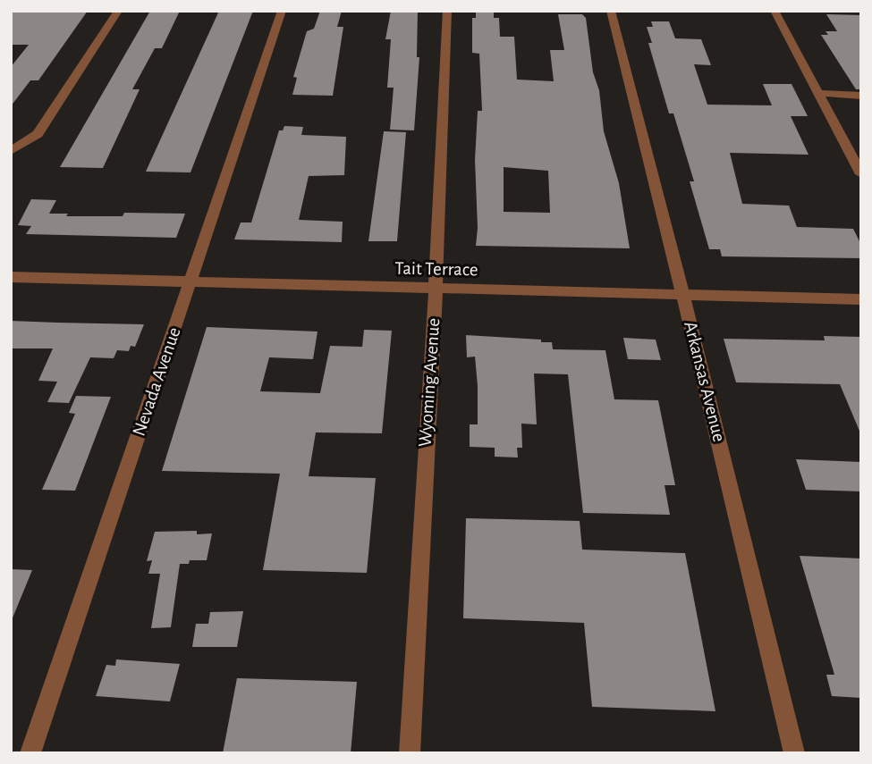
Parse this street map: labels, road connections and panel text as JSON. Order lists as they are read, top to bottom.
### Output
{
  "streets": {
    "street": [
      "Tait Terrace",
      "Nevada Avenue",
      "Arkansas Avenue",
      "Wyoming Avenue"
    ]
  },
  "crossings": [
    ["Tait Terrace", "Nevada Avenue"],
    ["Tait Terrace", "Arkansas Avenue"],
    ["Tait Terrace", "Wyoming Avenue"]
  ]
}
